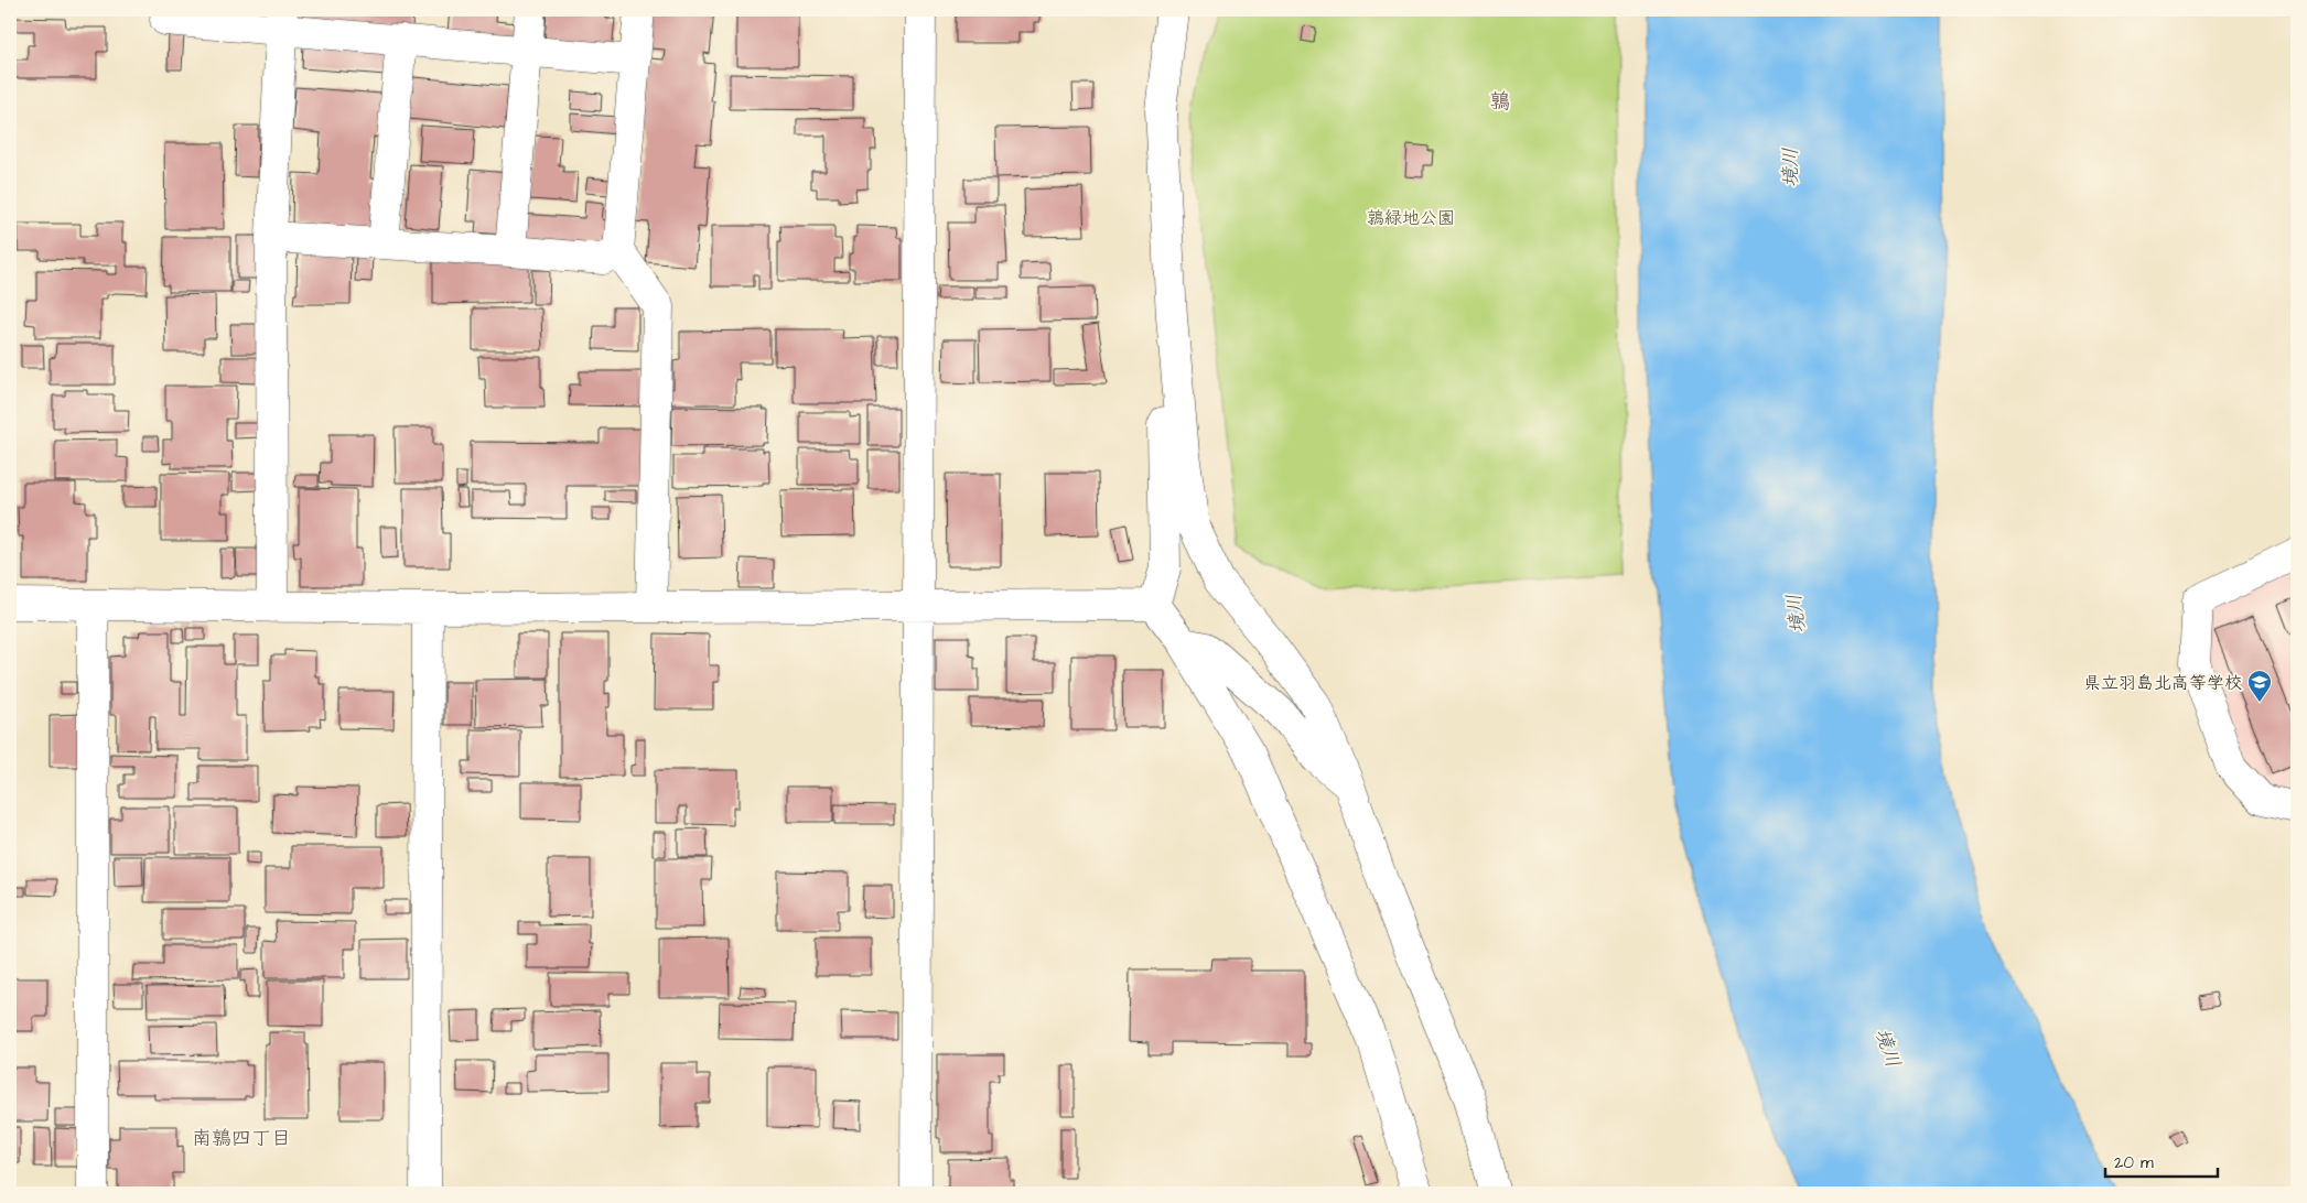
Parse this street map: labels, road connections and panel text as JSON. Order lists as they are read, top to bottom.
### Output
{
  "districts": ["鶉", "南鶉四丁目"],
  "water": ["境川"],
  "parks": ["鶉緑地公園"],
  "places": {
    "school or university": ["県立羽島北高等学校"]
  },
  "scale_bar": "20 m"
}
